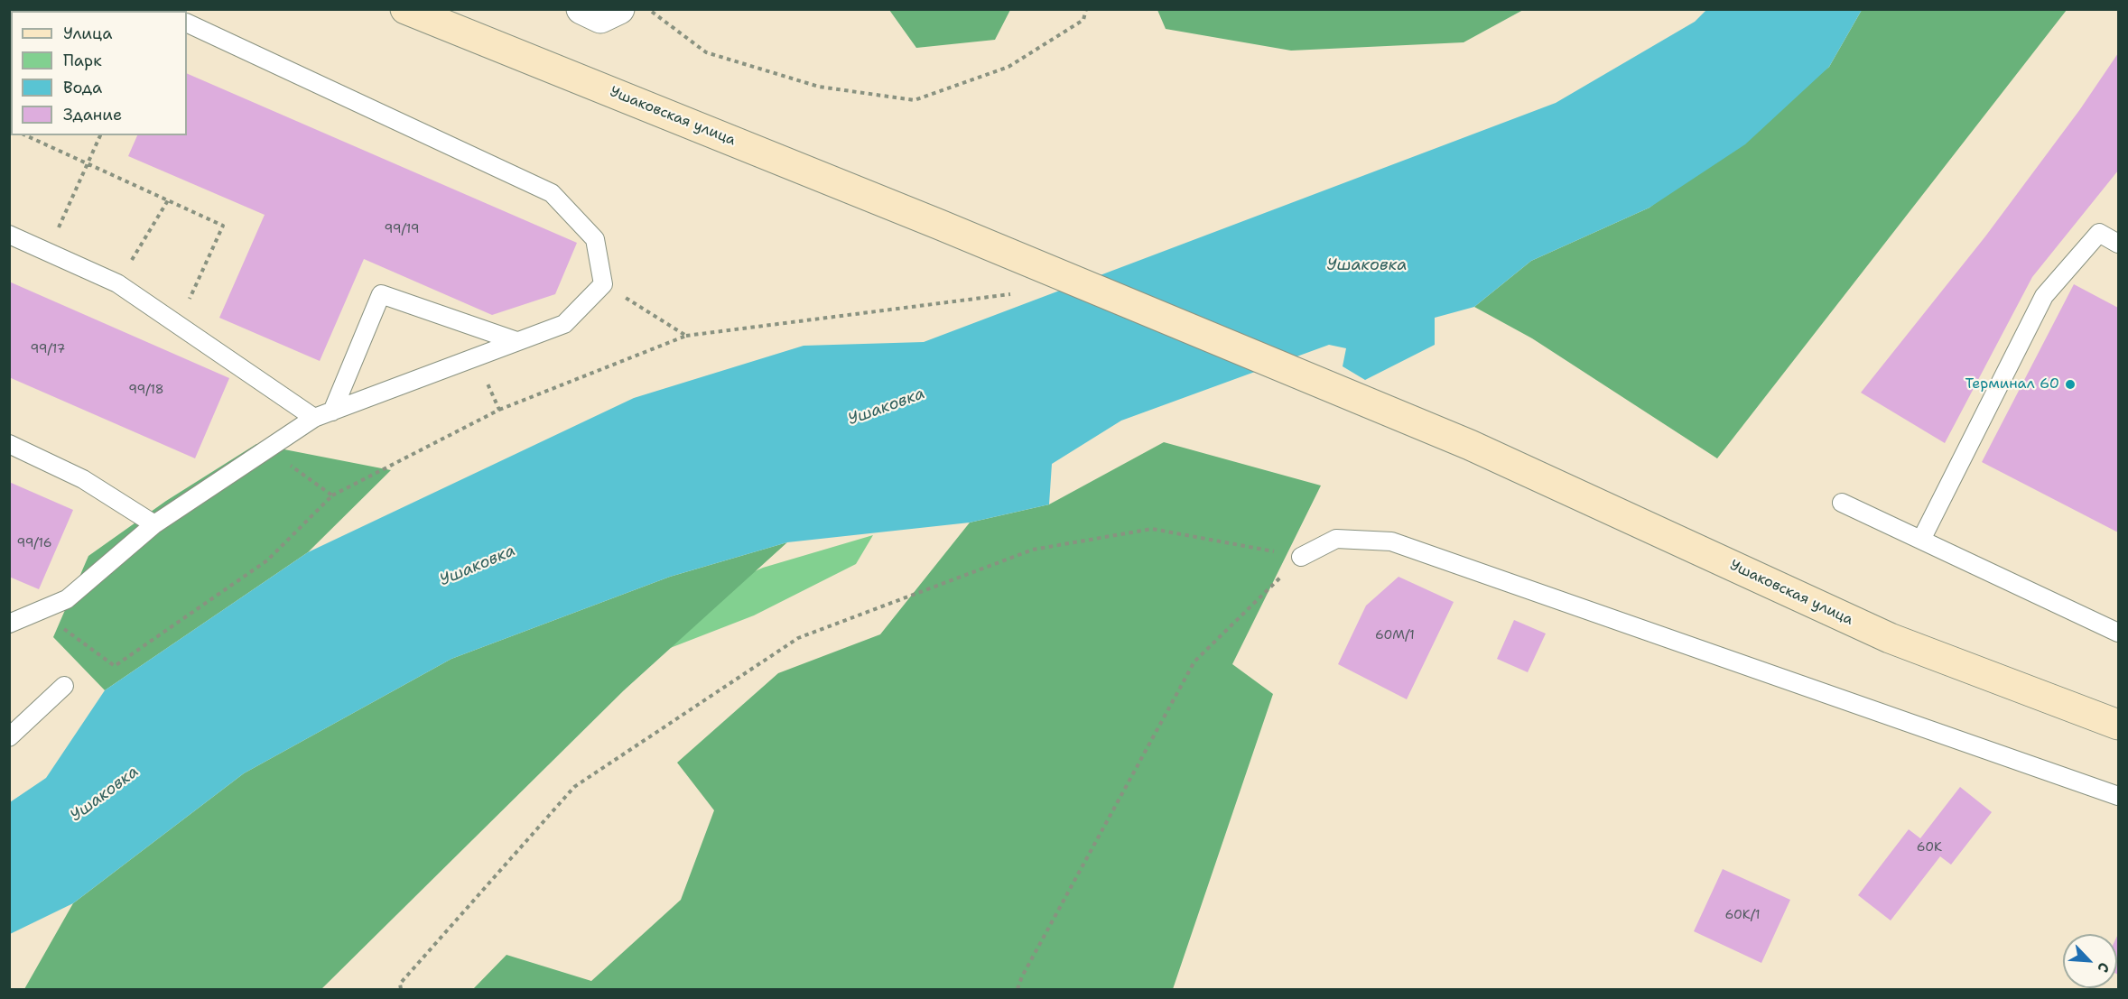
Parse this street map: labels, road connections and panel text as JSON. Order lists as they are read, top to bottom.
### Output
{
  "streets": {
    "main road": ["Ушаковская улица"]
  },
  "water": ["Ушаковка"],
  "places": ["Терминал 60"],
  "house_numbers": [
    "99/19",
    "99/17",
    "99/18",
    "99/16",
    "60М/1",
    "60К",
    "60К/1"
  ],
  "legend": [
    "Улица",
    "Парк",
    "Вода",
    "Здание"
  ],
  "north": "bottom right"
}
